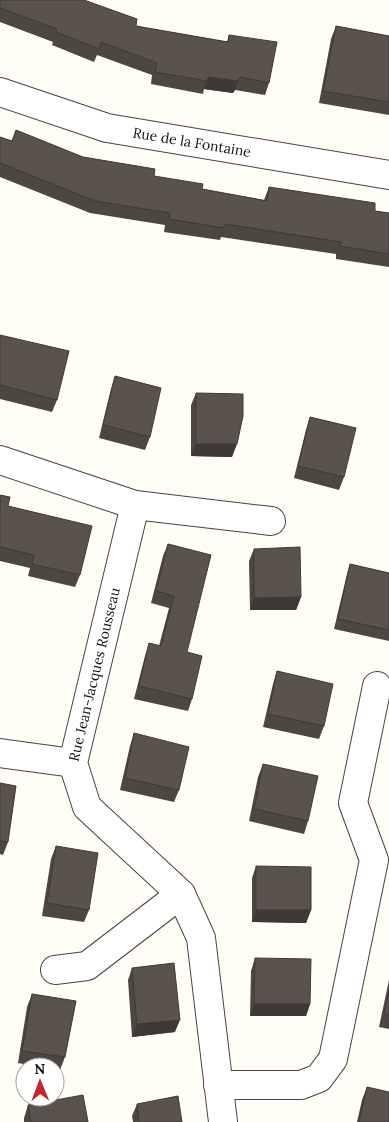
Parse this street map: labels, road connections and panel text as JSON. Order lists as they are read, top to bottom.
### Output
{
  "streets": {
    "street": ["Rue de la Fontaine", "Rue Jean-Jacques Rousseau"]
  },
  "north": "top"
}
